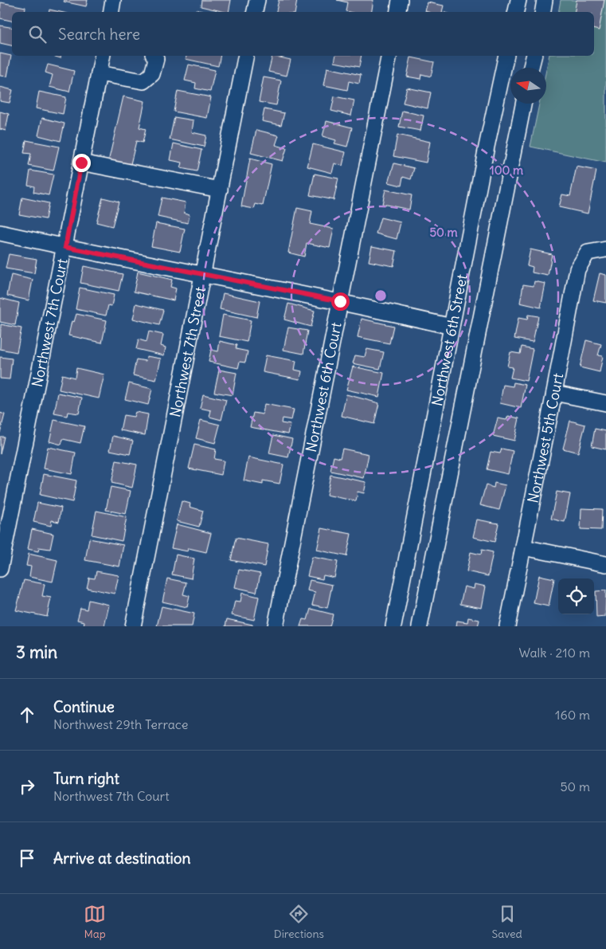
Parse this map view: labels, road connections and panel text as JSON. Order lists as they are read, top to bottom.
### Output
{
  "streets": {
    "street": [
      "Northwest 7th Court",
      "Northwest 6th Street",
      "Northwest 7th Street",
      "Northwest 6th Court",
      "Northwest 5th Court"
    ]
  },
  "north": "left",
  "page": {
    "search": "Search here",
    "heading": ["3 min", "Walk · 210 m"],
    "list": [
      ["Continue", "Northwest 29th Terrace", "160 m"],
      ["Turn right", "Northwest 7th Court", "50 m"],
      "Arrive at destination"
    ],
    "nav": ["Map", "Directions", "Saved"]
  },
  "rings": ["100 m", "50 m"]
}
